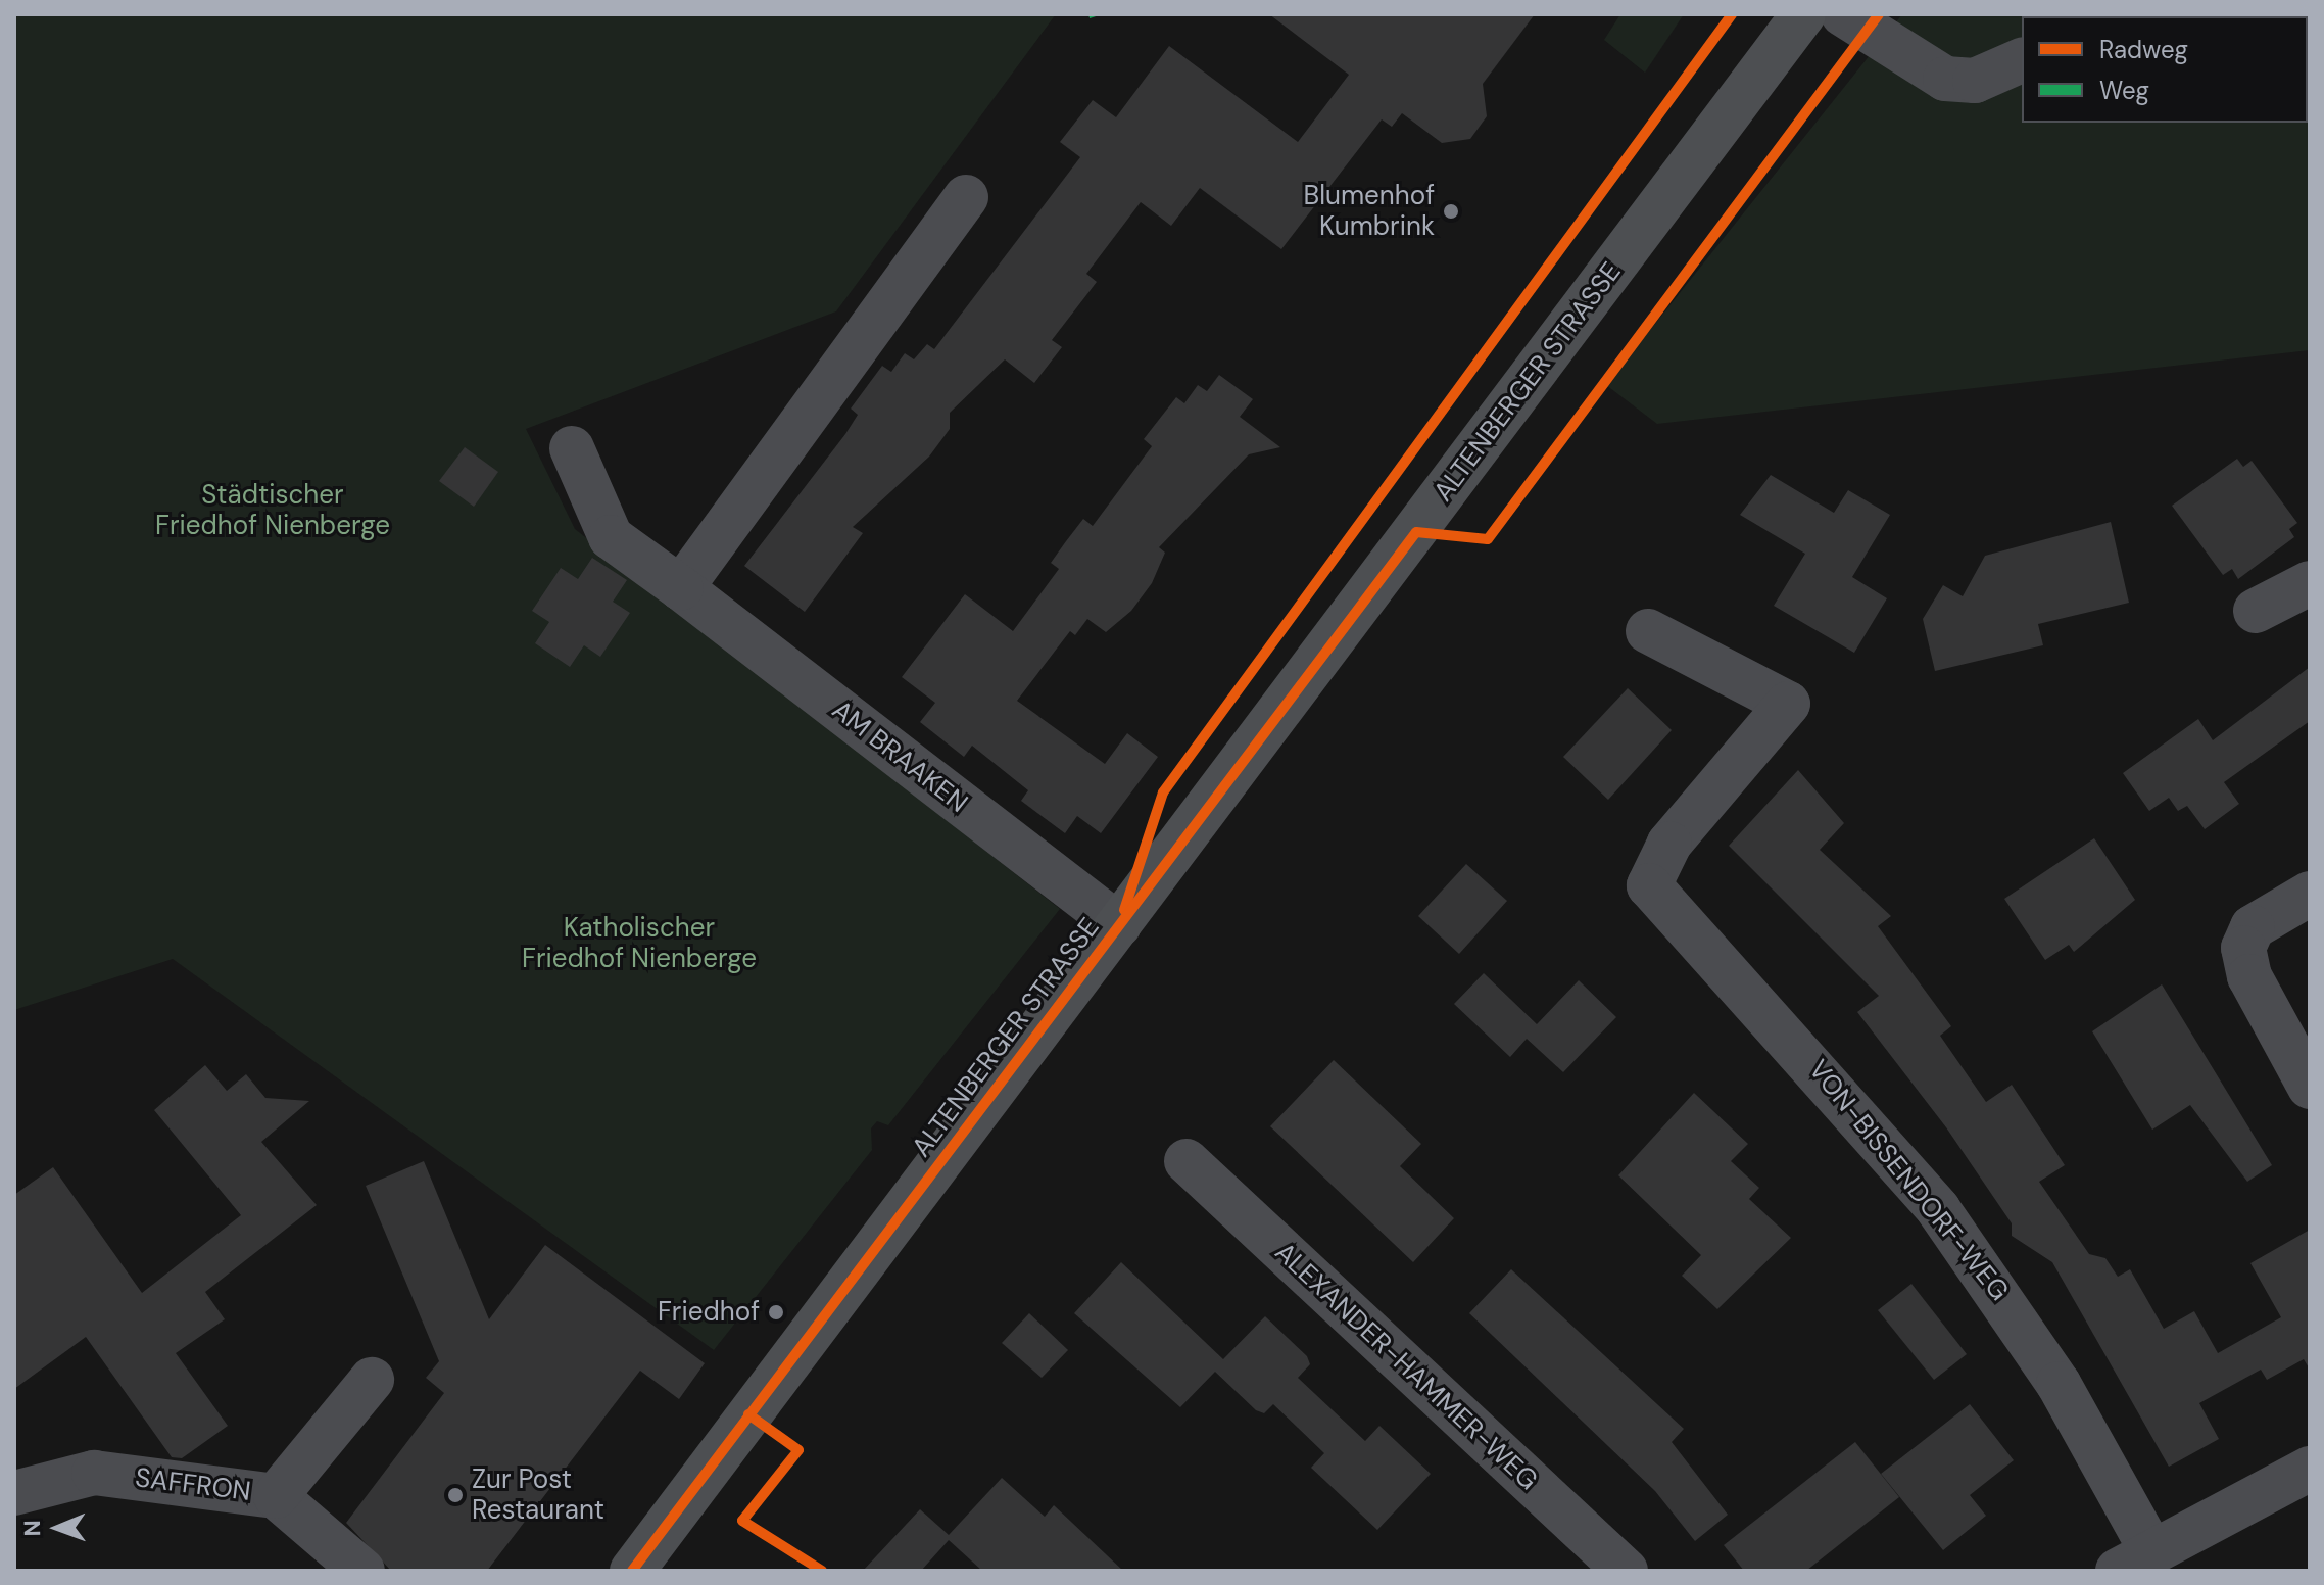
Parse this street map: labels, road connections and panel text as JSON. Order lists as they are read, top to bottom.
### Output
{
  "streets": {
    "main road": ["ALTENBERGER STRASSE"],
    "street": [
      "AM BRAAKEN",
      "VON-BISSENDORF-WEG",
      "ALEXANDER-HAMMER-WEG",
      "SAFFRON"
    ]
  },
  "crossings": [
    ["ALTENBERGER STRASSE", "AM BRAAKEN"]
  ],
  "parks": ["Städtischer Friedhof Nienberge", "Katholischer Friedhof Nienberge"],
  "places": ["Blumenhof Kumbrink", "Friedhof", "Zur Post Restaurant"],
  "legend": ["Radweg", "Weg"],
  "north": "left"
}
